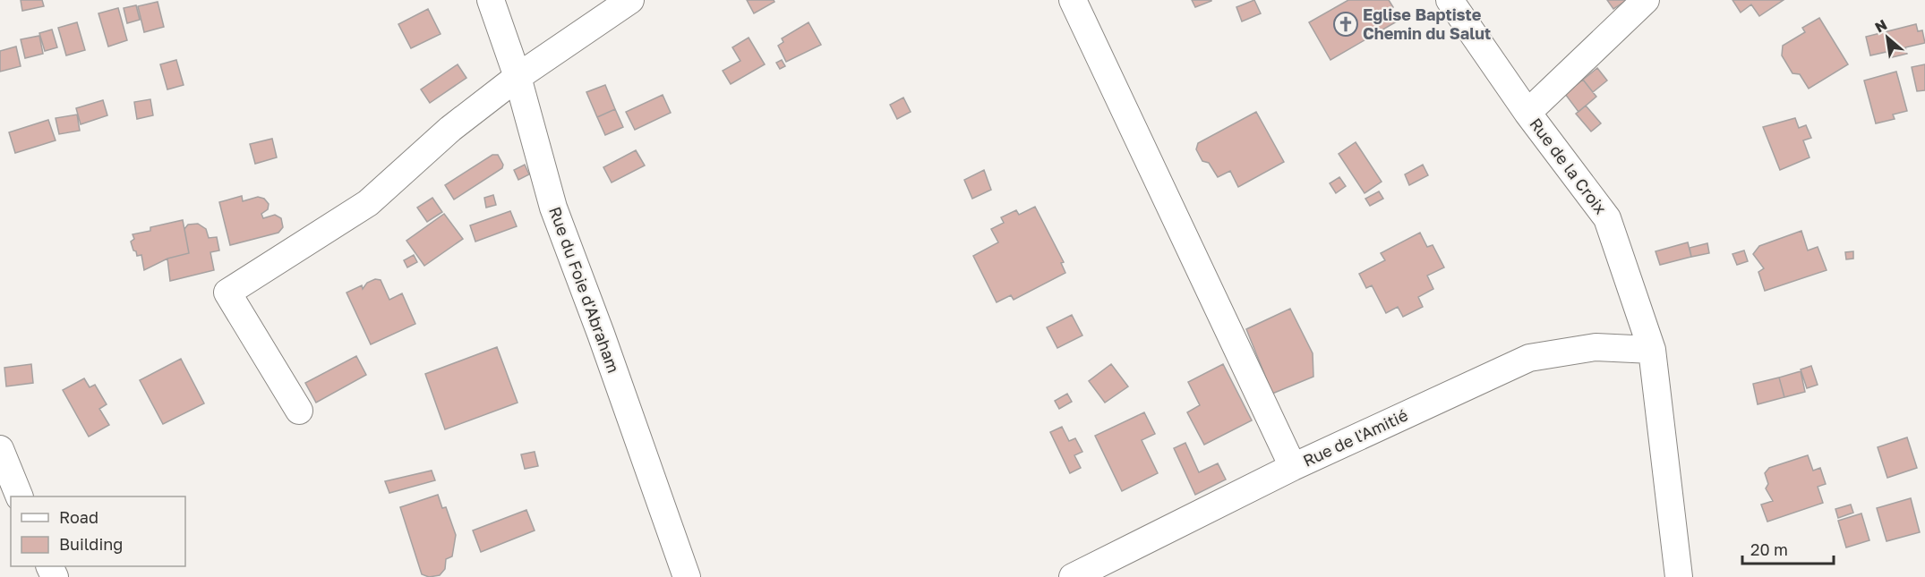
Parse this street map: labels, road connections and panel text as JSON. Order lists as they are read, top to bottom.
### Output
{
  "streets": {
    "street": ["Rue de la Croix", "Rue du Foie d'Abraham", "Rue de l'Amitié"]
  },
  "crossings": [
    ["Rue de la Croix", "Rue de l'Amitié"]
  ],
  "places": {
    "church": ["Eglise Baptiste Chemin du Salut"]
  },
  "legend": ["Road", "Building"],
  "scale_bar": "20 m",
  "north": "top left"
}
